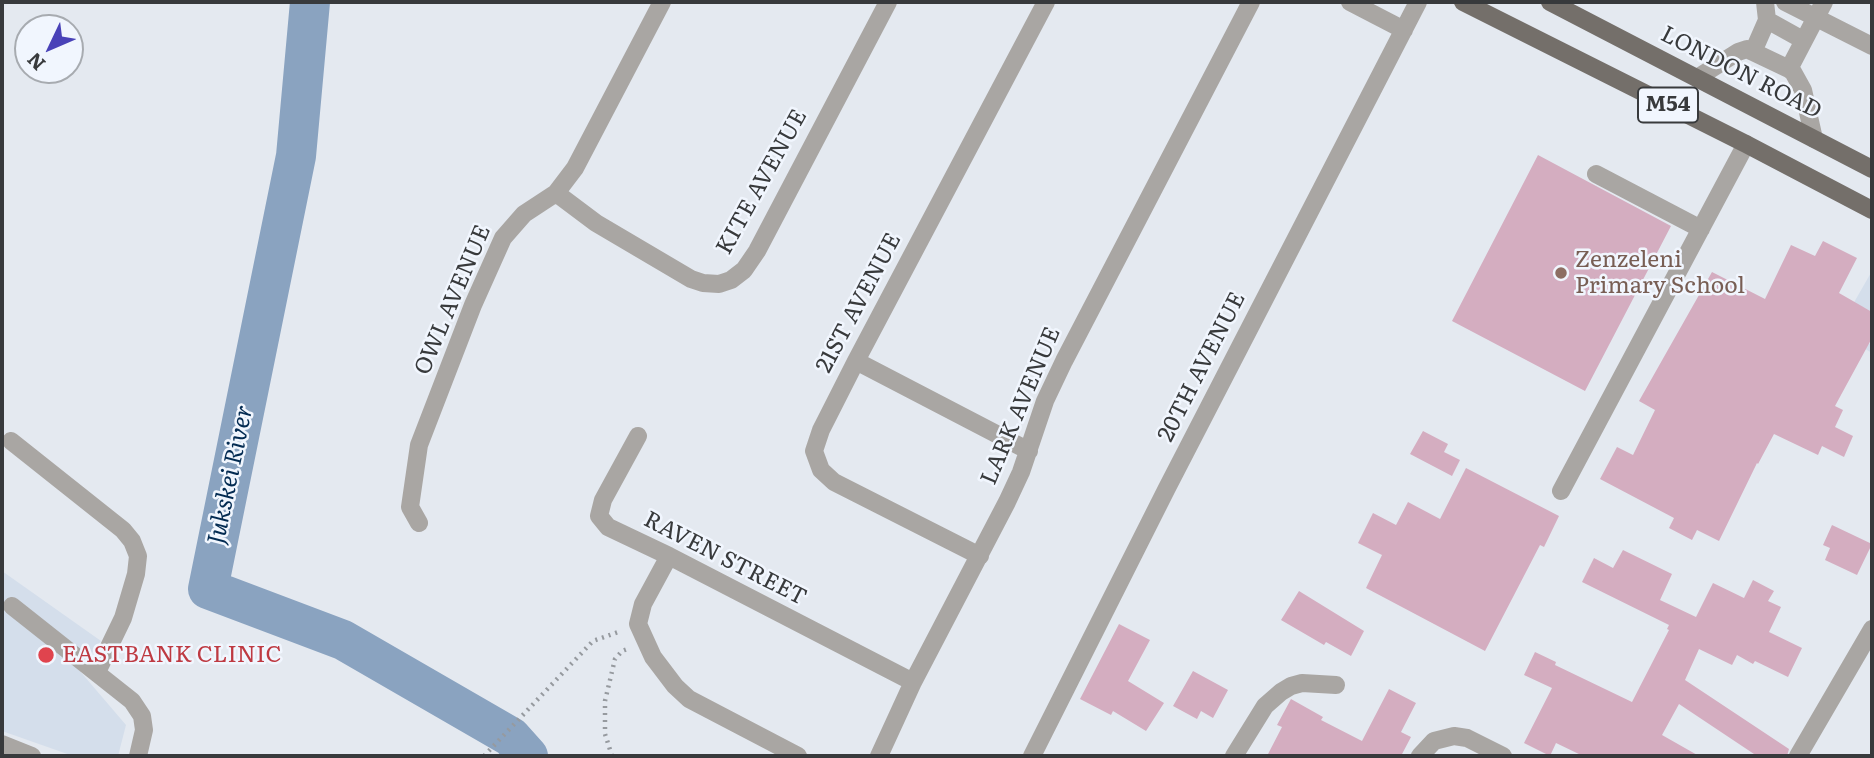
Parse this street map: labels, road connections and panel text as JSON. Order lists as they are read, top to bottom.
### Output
{
  "streets": {
    "main road": ["LONDON ROAD", "M54"],
    "street": [
      "KITE AVENUE",
      "OWL AVENUE",
      "21ST AVENUE",
      "20TH AVENUE",
      "LARK AVENUE",
      "RAVEN STREET"
    ]
  },
  "crossings": [
    ["KITE AVENUE", "OWL AVENUE"],
    ["21ST AVENUE", "LARK AVENUE"],
    ["LARK AVENUE", "RAVEN STREET"]
  ],
  "water": ["Jukskei River"],
  "places": ["Zenzeleni Primary School", "EASTBANK CLINIC"],
  "north": "bottom left"
}
